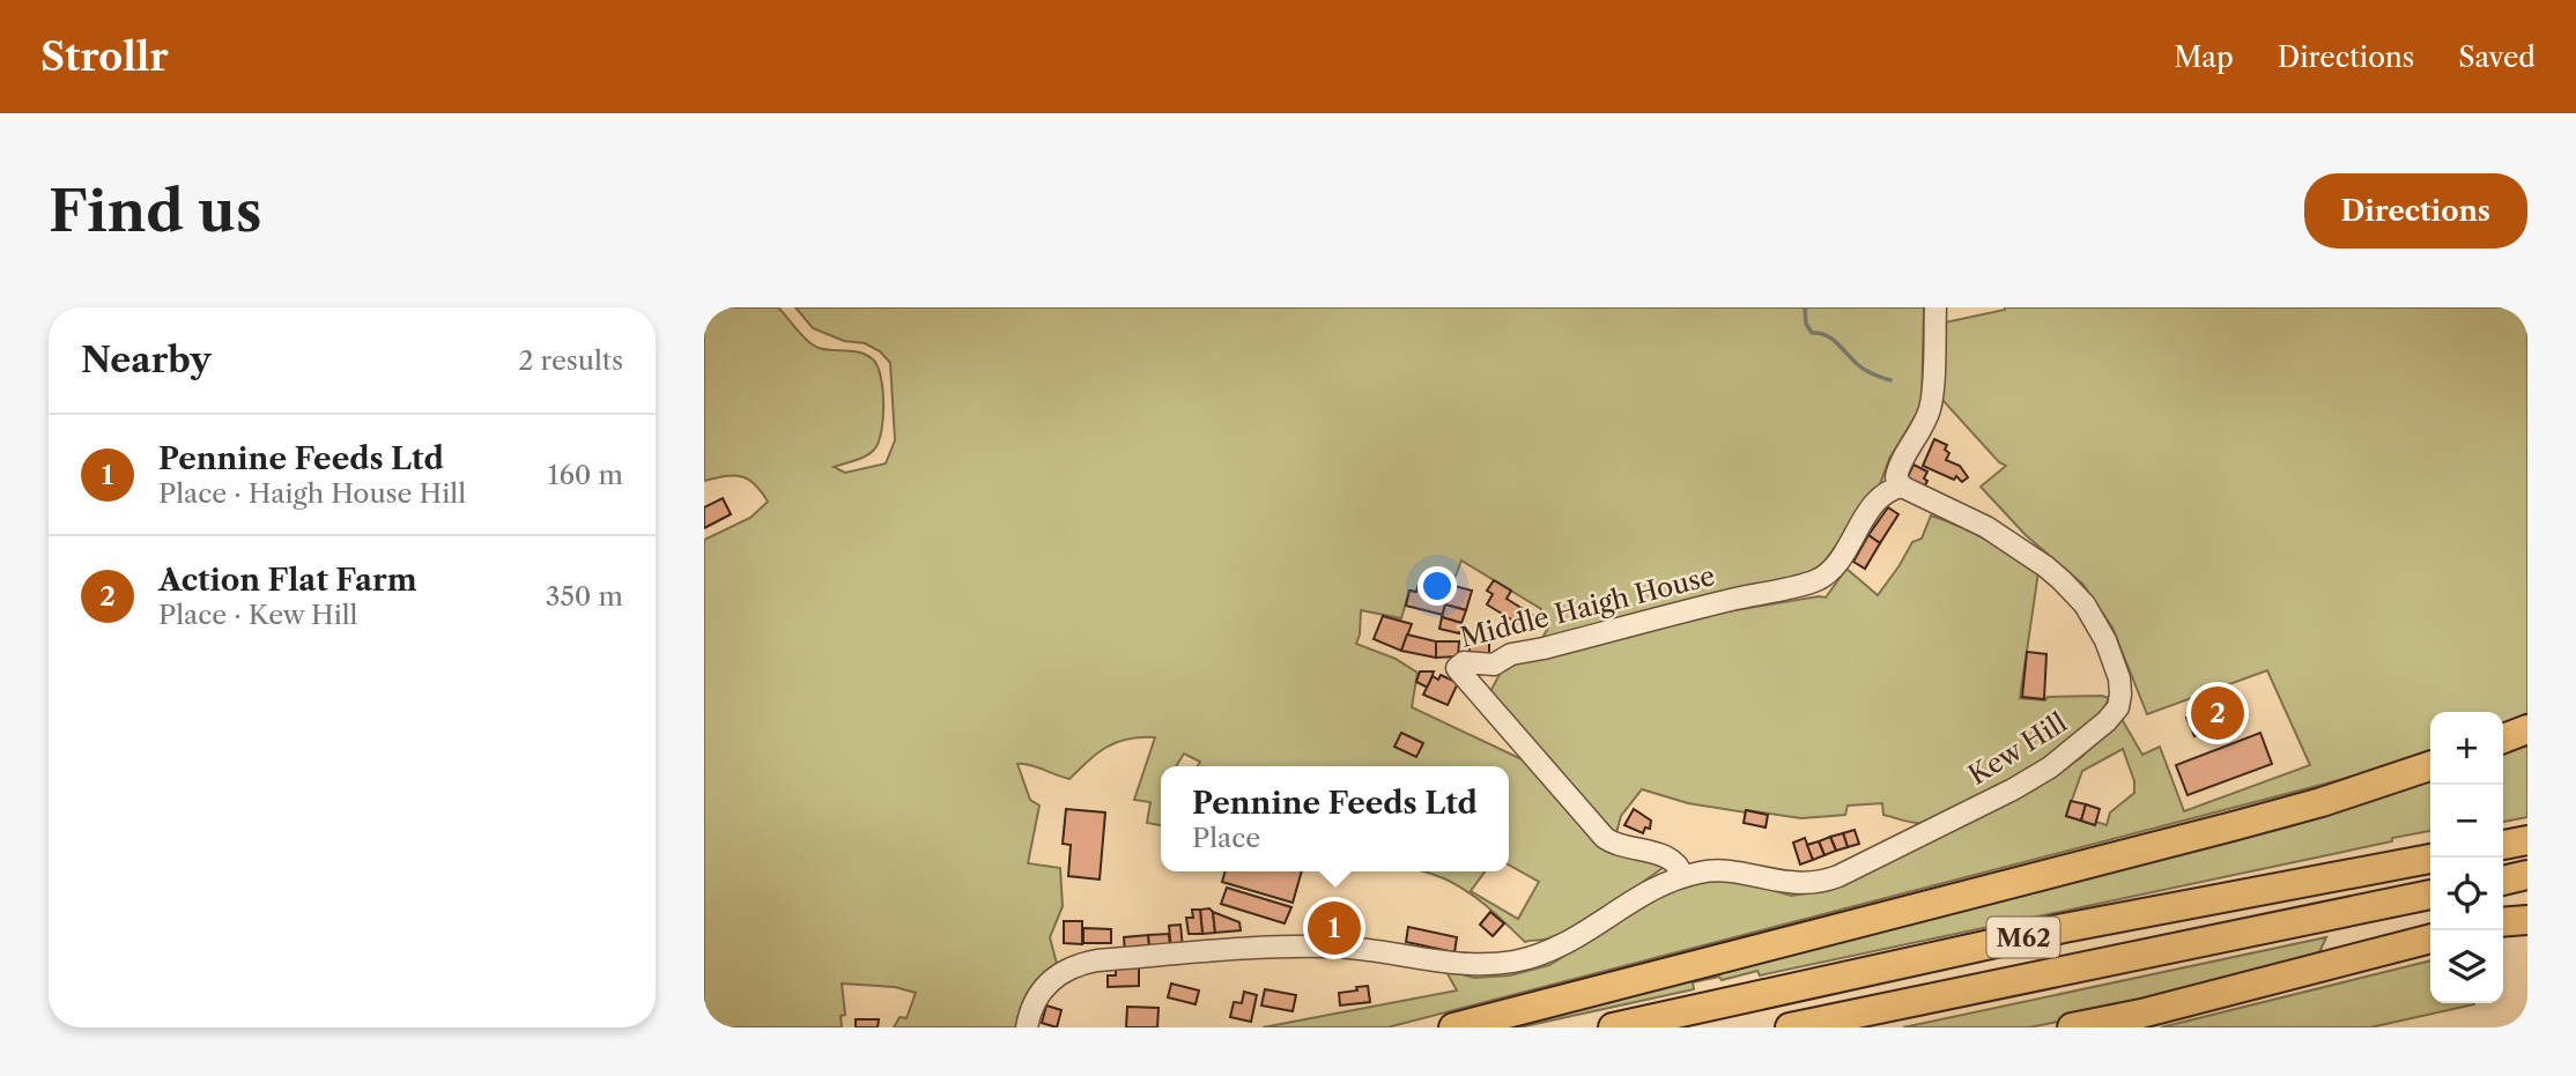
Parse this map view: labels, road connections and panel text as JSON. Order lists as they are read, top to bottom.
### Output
{
  "streets": {
    "highway": ["M62"],
    "street": ["Middle Haigh House", "Kew Hill"]
  },
  "crossings": [
    ["Middle Haigh House", "Kew Hill"]
  ],
  "page": {
    "header": "Strollr",
    "nav": ["Map", "Directions", "Saved"],
    "buttons": "Directions",
    "title": "Find us",
    "heading": ["Nearby", "2 results"],
    "list": [
      {
        "mark": "1",
        "name": "Pennine Feeds Ltd",
        "note": "Place · Haigh House Hill",
        "value": "160 m"
      },
      {
        "mark": "2",
        "name": "Action Flat Farm",
        "note": "Place · Kew Hill",
        "value": "350 m"
      }
    ],
    "pins": ["2", "1"],
    "map_buttons": ["+", "−"],
    "popup": ["Pennine Feeds Ltd", "Place"]
  }
}
